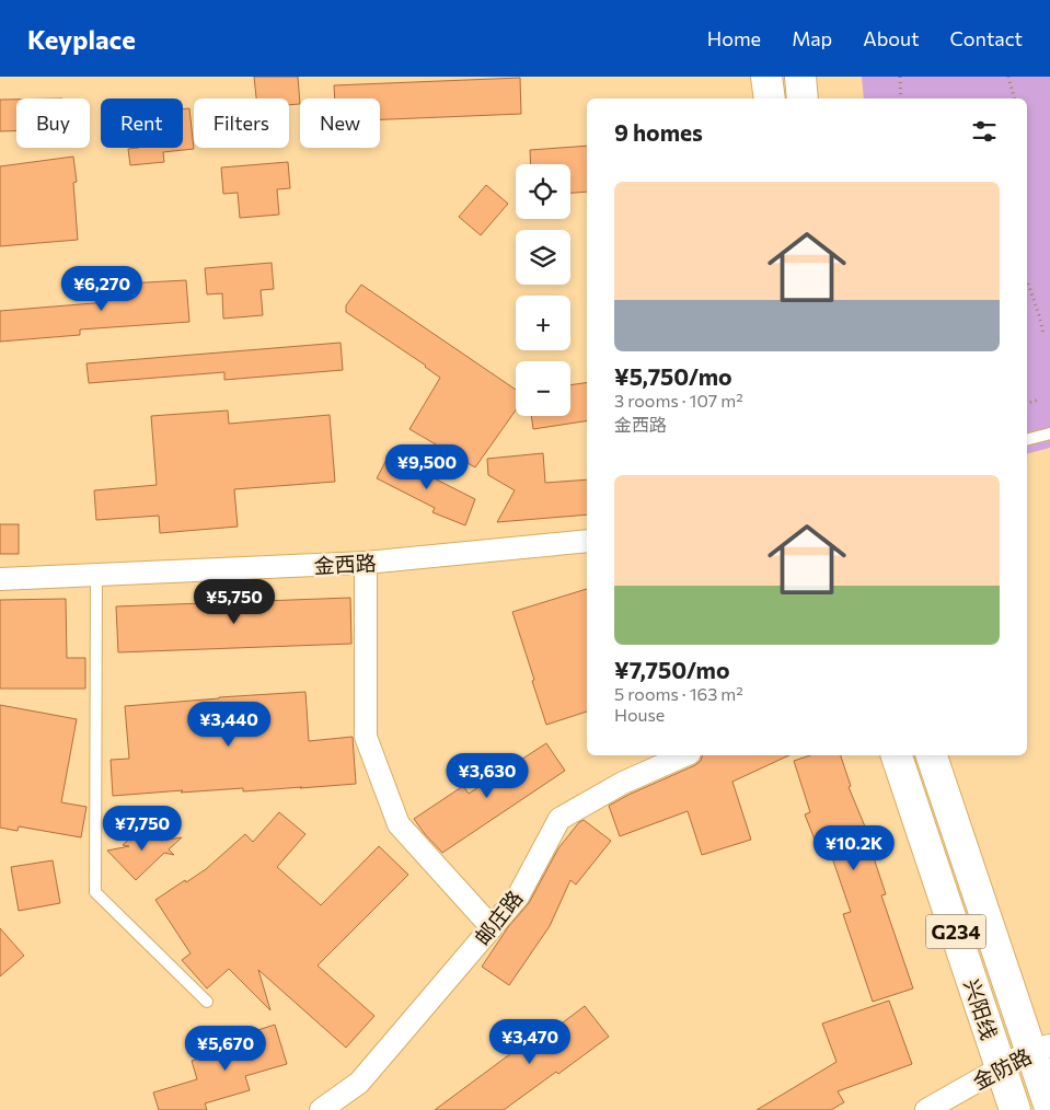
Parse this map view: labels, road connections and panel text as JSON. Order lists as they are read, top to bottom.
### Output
{
  "streets": {
    "highway": ["G234", "兴阳线"],
    "street": ["金西路", "邮庄路", "金防路"]
  },
  "crossings": [
    ["兴阳线", "金防路"]
  ],
  "page": {
    "header": "Keyplace",
    "nav": [
      "Home",
      "Map",
      "About",
      "Contact"
    ],
    "chip": [
      "Buy",
      "Rent",
      "Filters",
      "New"
    ],
    "heading": "9 homes",
    "map_buttons": ["+", "−"],
    "list": [
      {
        "name": "¥5,750/mo",
        "note": "3 rooms · 107 m² · 金西路"
      },
      {
        "name": "¥7,750/mo",
        "note": "5 rooms · 163 m² · House"
      }
    ],
    "price": [
      "¥6,270",
      "¥9,500",
      "¥5,750",
      "¥3,440",
      "¥3,630",
      "¥7,750",
      "¥10.2K",
      "¥3,470",
      "¥5,670"
    ]
  }
}
